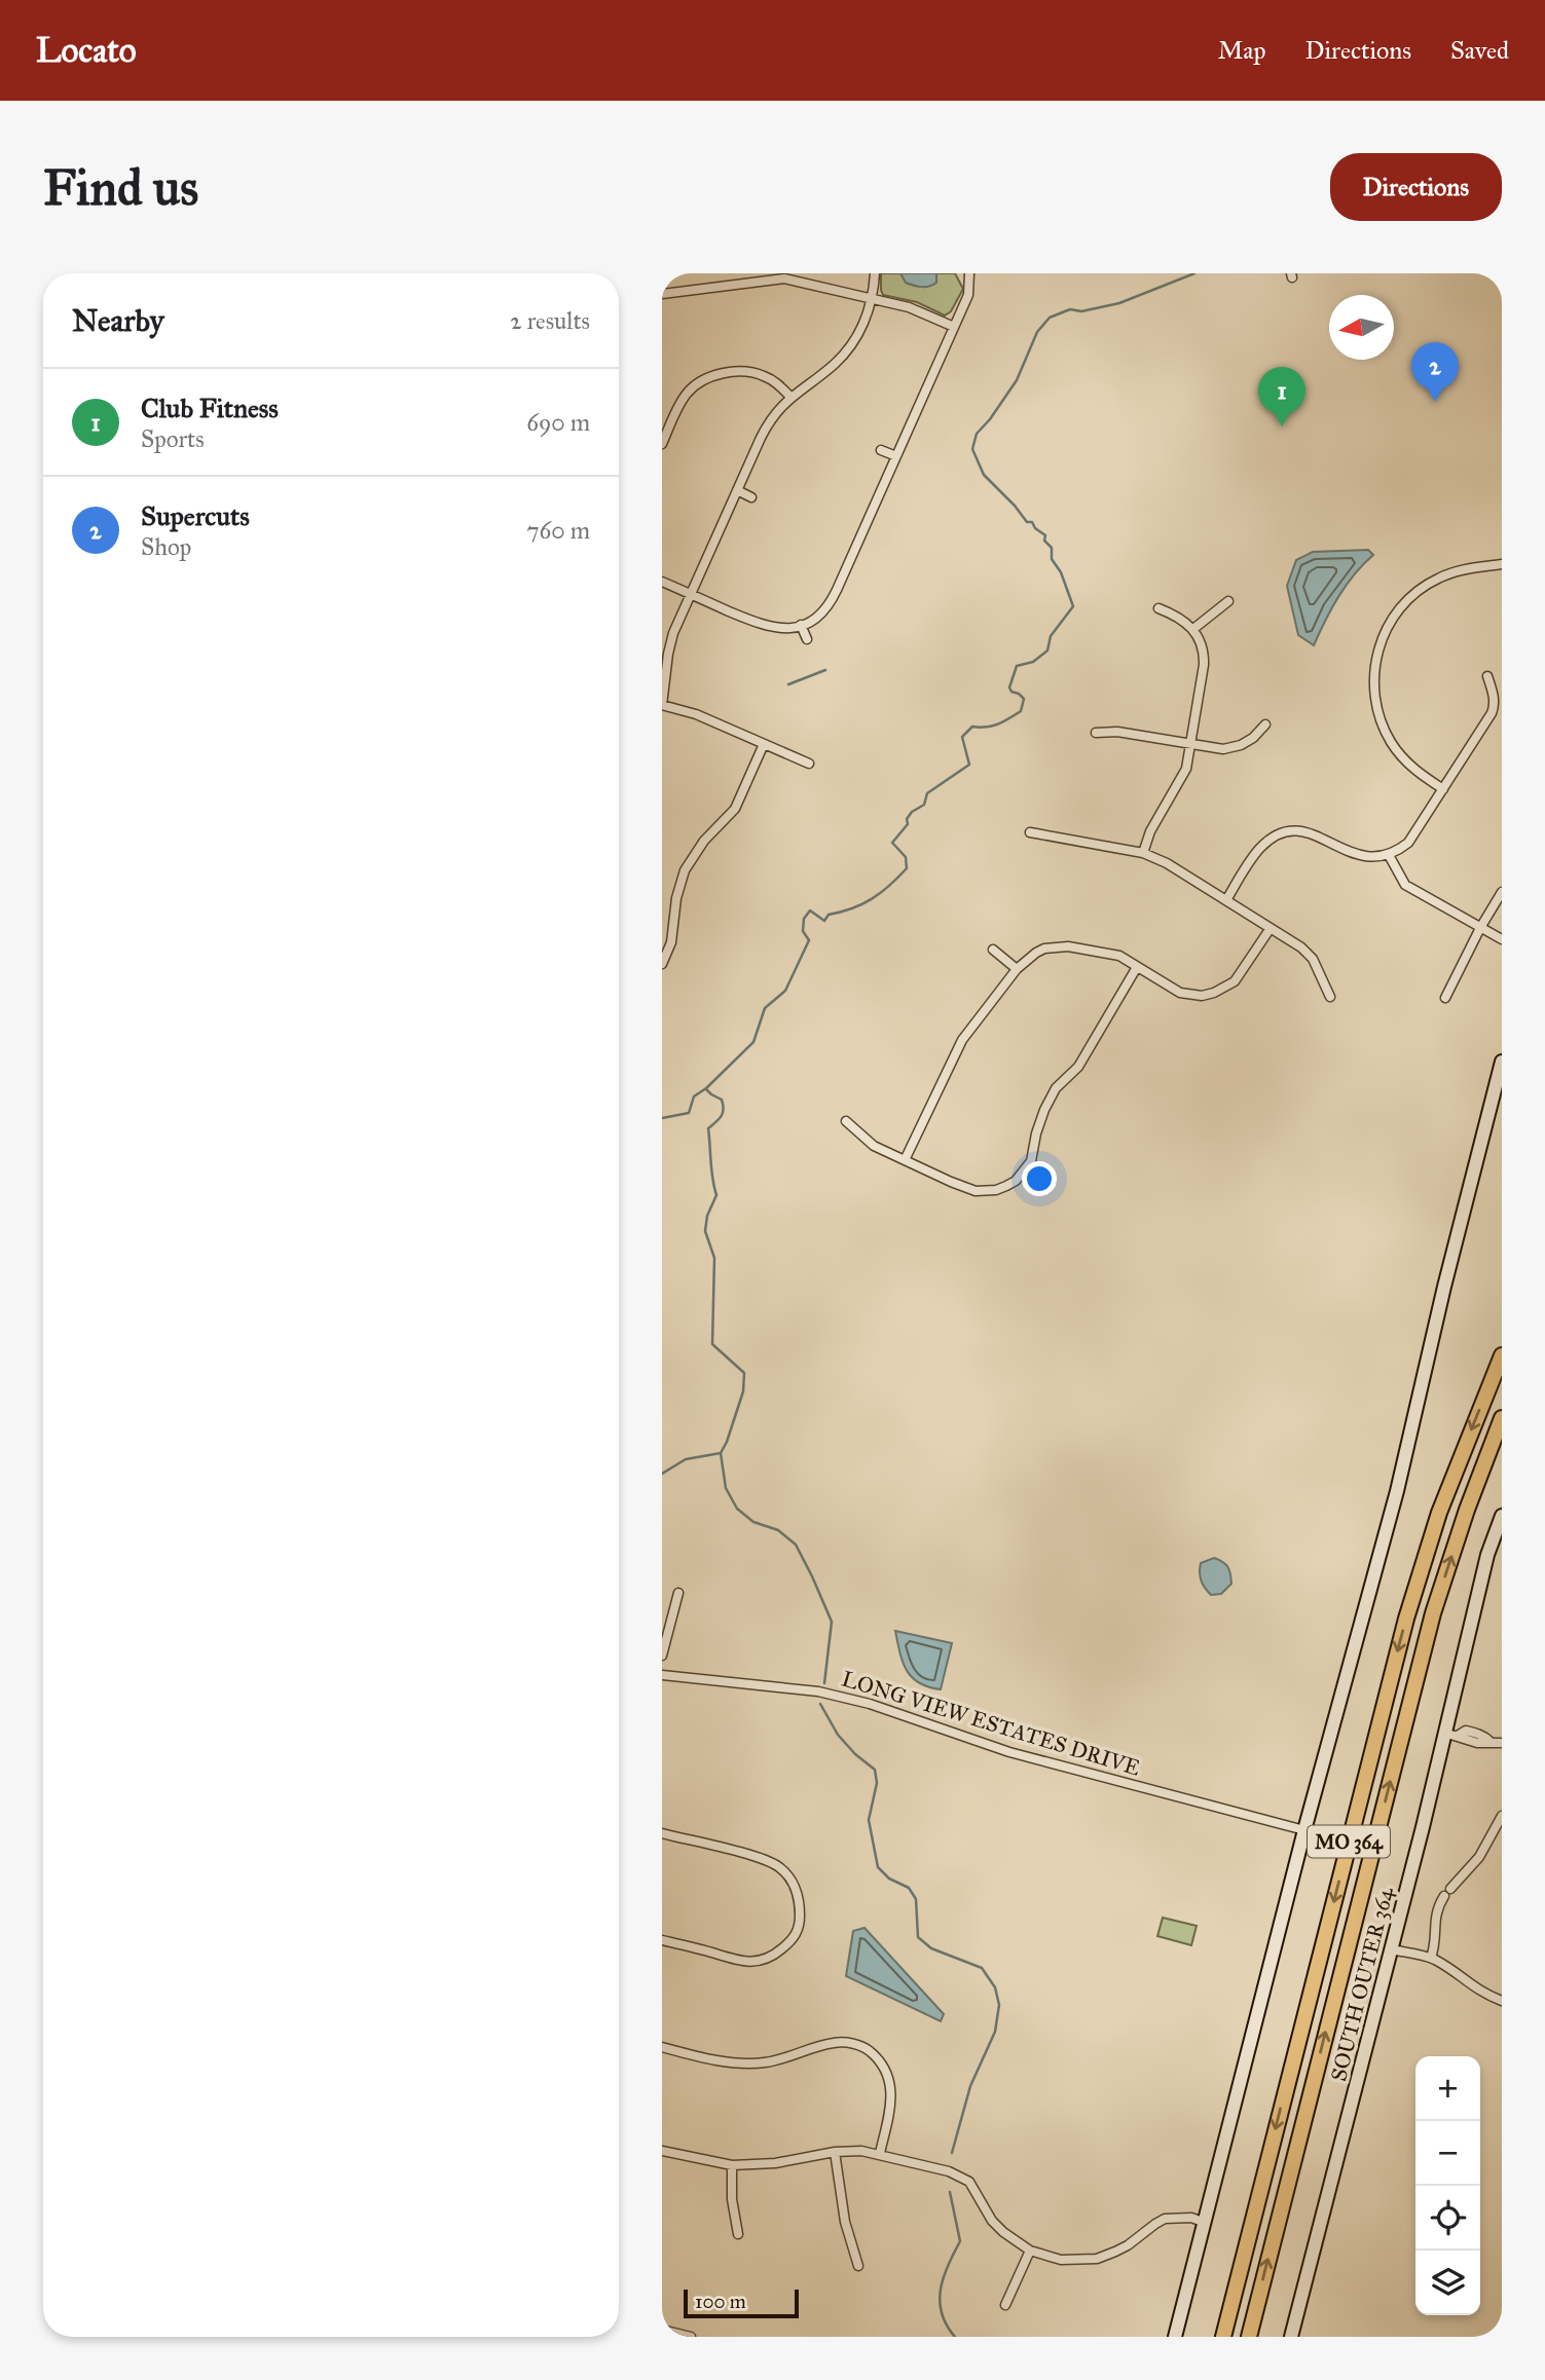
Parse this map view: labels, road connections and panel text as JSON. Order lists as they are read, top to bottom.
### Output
{
  "streets": {
    "highway": ["MO 364"],
    "main road": ["SOUTH OUTER 364"],
    "street": ["LONG VIEW ESTATES DRIVE"]
  },
  "scale_bar": "100 m",
  "north": "left",
  "page": {
    "header": "Locato",
    "nav": ["Map", "Directions", "Saved"],
    "buttons": "Directions",
    "title": "Find us",
    "heading": ["Nearby", "2 results"],
    "pins": ["2", "1"],
    "list": [
      {
        "mark": "1",
        "name": "Club Fitness",
        "note": "Sports",
        "value": "690 m"
      },
      {
        "mark": "2",
        "name": "Supercuts",
        "note": "Shop",
        "value": "760 m"
      }
    ],
    "map_buttons": ["+", "−"],
    "scale": "100 m"
  }
}
